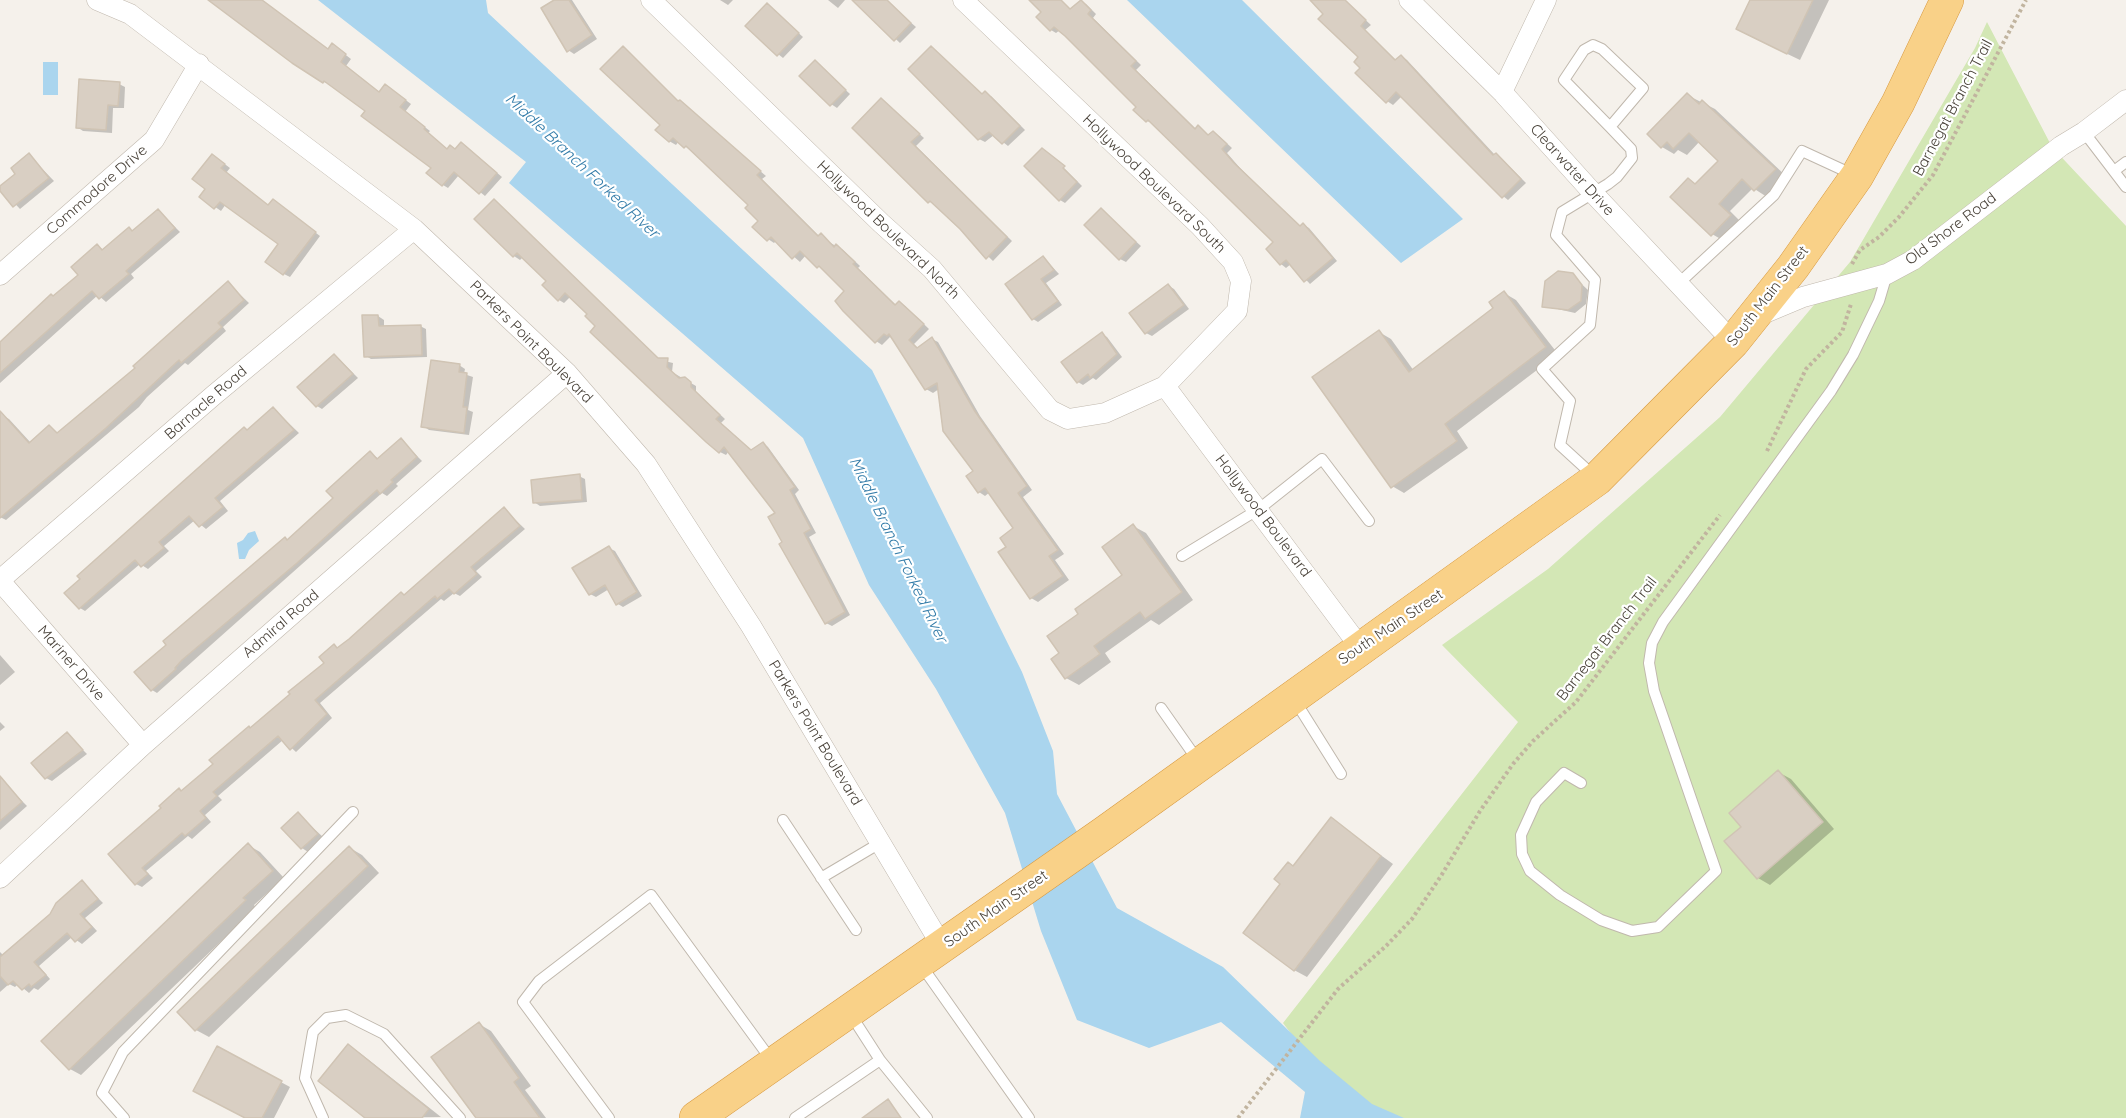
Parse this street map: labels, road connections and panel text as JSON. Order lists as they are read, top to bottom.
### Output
{
  "streets": {
    "highway": ["South Main Street"],
    "street": [
      "Clearwater Drive",
      "Hollywood Boulevard South",
      "Commodore Drive",
      "Old Shore Road",
      "Hollywood Boulevard North",
      "Parkers Point Boulevard",
      "Barnacle Road",
      "Hollywood Boulevard",
      "Admiral Road",
      "Mariner Drive"
    ],
    "path": ["Barnegat Branch Trail"]
  },
  "crossings": [
    ["Clearwater Drive", "South Main Street"],
    ["Hollywood Boulevard South", "Hollywood Boulevard North"],
    ["Hollywood Boulevard South", "Hollywood Boulevard"],
    ["Commodore Drive", "Parkers Point Boulevard"],
    ["Old Shore Road", "South Main Street"],
    ["Hollywood Boulevard North", "Hollywood Boulevard"],
    ["South Main Street", "Parkers Point Boulevard"],
    ["South Main Street", "Hollywood Boulevard"],
    ["Parkers Point Boulevard", "Barnacle Road"],
    ["Parkers Point Boulevard", "Admiral Road"],
    ["Barnacle Road", "Mariner Drive"],
    ["Admiral Road", "Mariner Drive"]
  ],
  "water": ["Middle Branch Forked River"]
}
